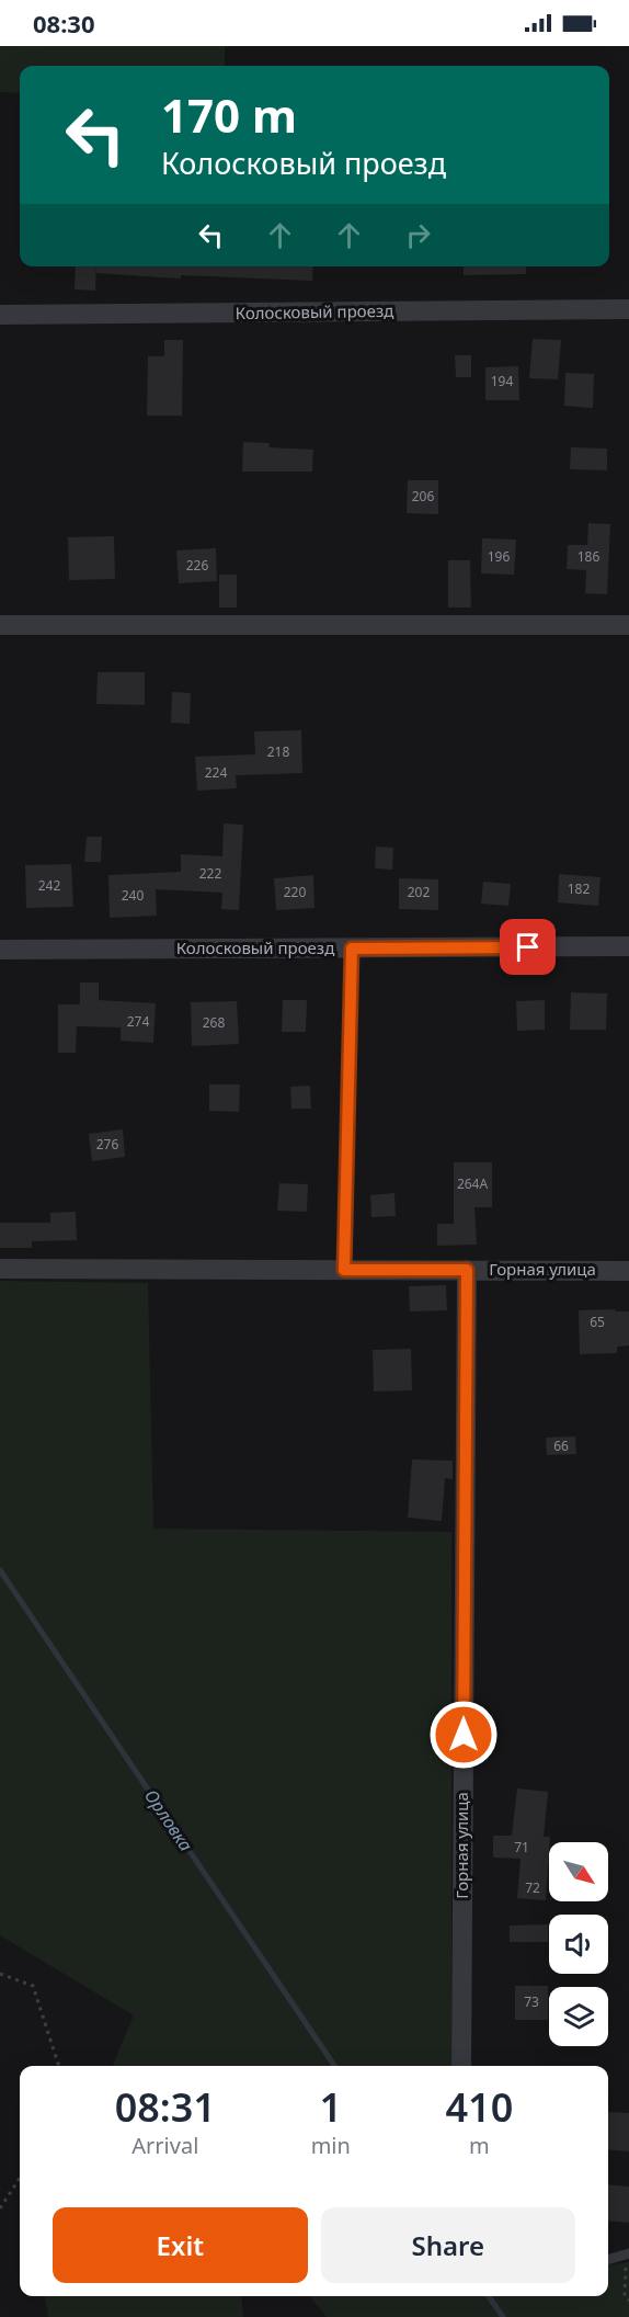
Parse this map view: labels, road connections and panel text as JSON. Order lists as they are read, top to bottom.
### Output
{
  "streets": {
    "street": ["Колосковый проезд", "Горная улица"]
  },
  "water": ["Орловка"],
  "house_numbers": [
    "194",
    "206",
    "196",
    "186",
    "226",
    "218",
    "224",
    "222",
    "242",
    "182",
    "220",
    "202",
    "240",
    "274",
    "268",
    "276",
    "264А",
    "65",
    "66",
    "71",
    "72",
    "73"
  ],
  "north": "bottom right",
  "page": {
    "status": "08:30",
    "turn": ["170 m", "Колосковый проезд"],
    "eta": [
      "08:31",
      "Arrival",
      "1",
      "min",
      "410",
      "m"
    ],
    "buttons": ["Exit", "Share"]
  }
}
